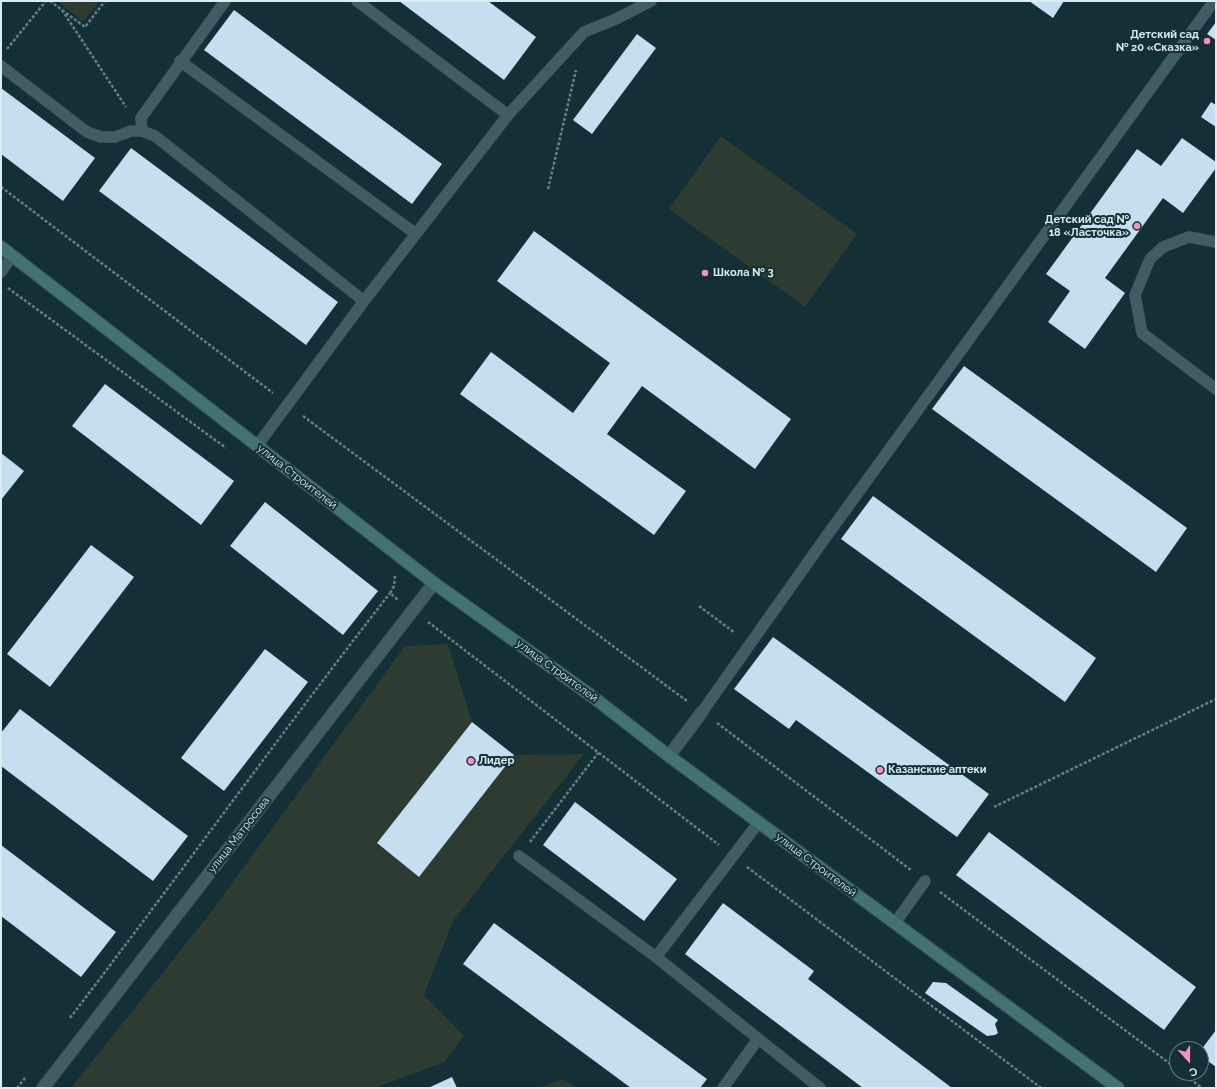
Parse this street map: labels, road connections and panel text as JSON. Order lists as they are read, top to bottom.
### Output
{
  "streets": {
    "street": ["улица Строителей", "улица Матросова"]
  },
  "crossings": [
    ["улица Строителей", "улица Матросова"]
  ],
  "places": [
    "Детский сад № 20 «Сказка»",
    "Детский сад № 18 «Ласточка»",
    "Школа № 3",
    "Лидер",
    "Казанские аптеки"
  ],
  "north": "bottom"
}
